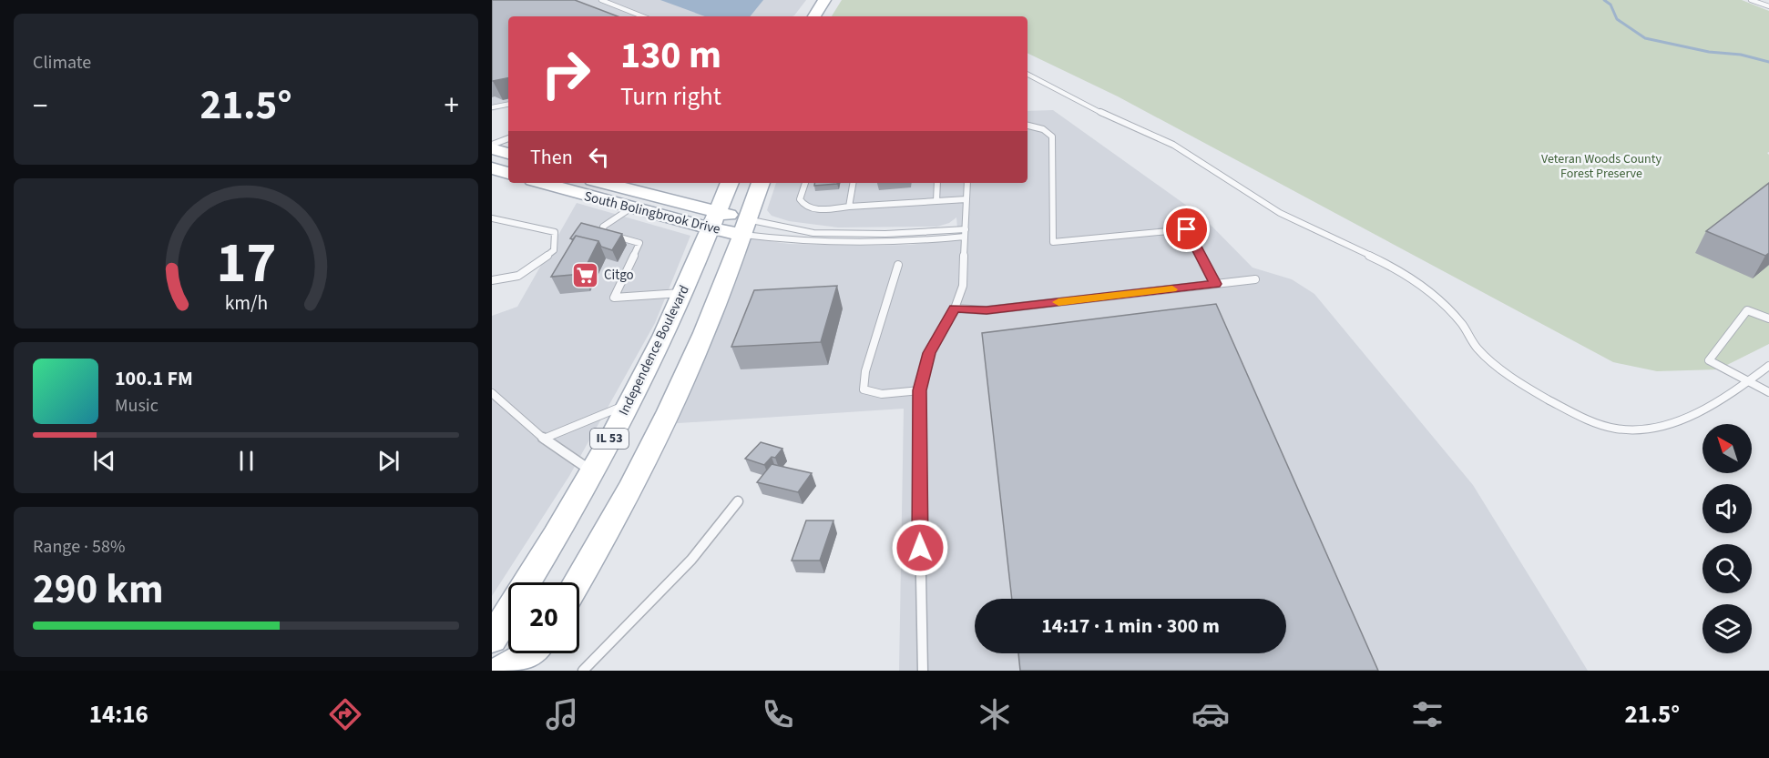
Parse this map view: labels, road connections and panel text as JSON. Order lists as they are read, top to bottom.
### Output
{
  "streets": {
    "main road": ["South Bolingbrook Drive", "Independence Boulevard", "IL 53"]
  },
  "crossings": [
    ["South Bolingbrook Drive", "Independence Boulevard"],
    ["South Bolingbrook Drive", "IL 53"]
  ],
  "parks": ["Veteran Woods County Forest Preserve"],
  "places": {
    "supermarket": ["Citgo"]
  },
  "north": "top left",
  "page": {
    "tile": [
      "Climate",
      ["Range · 58%", "290 km"]
    ],
    "turn": ["130 m", "Turn right"],
    "heat": ["−", "21.5°", "+"],
    "then": "Then",
    "song": ["100.1 FM", "Music"],
    "limit": "20",
    "trip": "14:17 · 1 min · 300 m",
    "tabs": ["14:16", "21.5°"],
    "gauge": ["17", "km/h"]
  }
}
